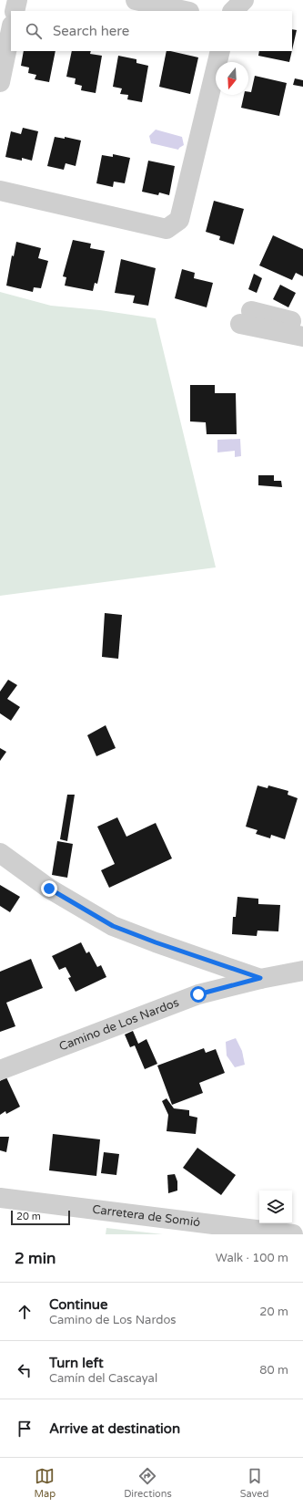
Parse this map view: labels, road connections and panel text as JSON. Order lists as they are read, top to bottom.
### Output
{
  "streets": {
    "street": ["Camino de Los Nardos", "Carretera de Somió"]
  },
  "scale_bar": "20 m",
  "north": "bottom",
  "page": {
    "search": "Search here",
    "scale": "20 m",
    "heading": ["2 min", "Walk · 100 m"],
    "list": [
      ["Continue", "Camino de Los Nardos", "20 m"],
      ["Turn left", "Camín del Cascayal", "80 m"],
      "Arrive at destination"
    ],
    "nav": ["Map", "Directions", "Saved"]
  }
}
